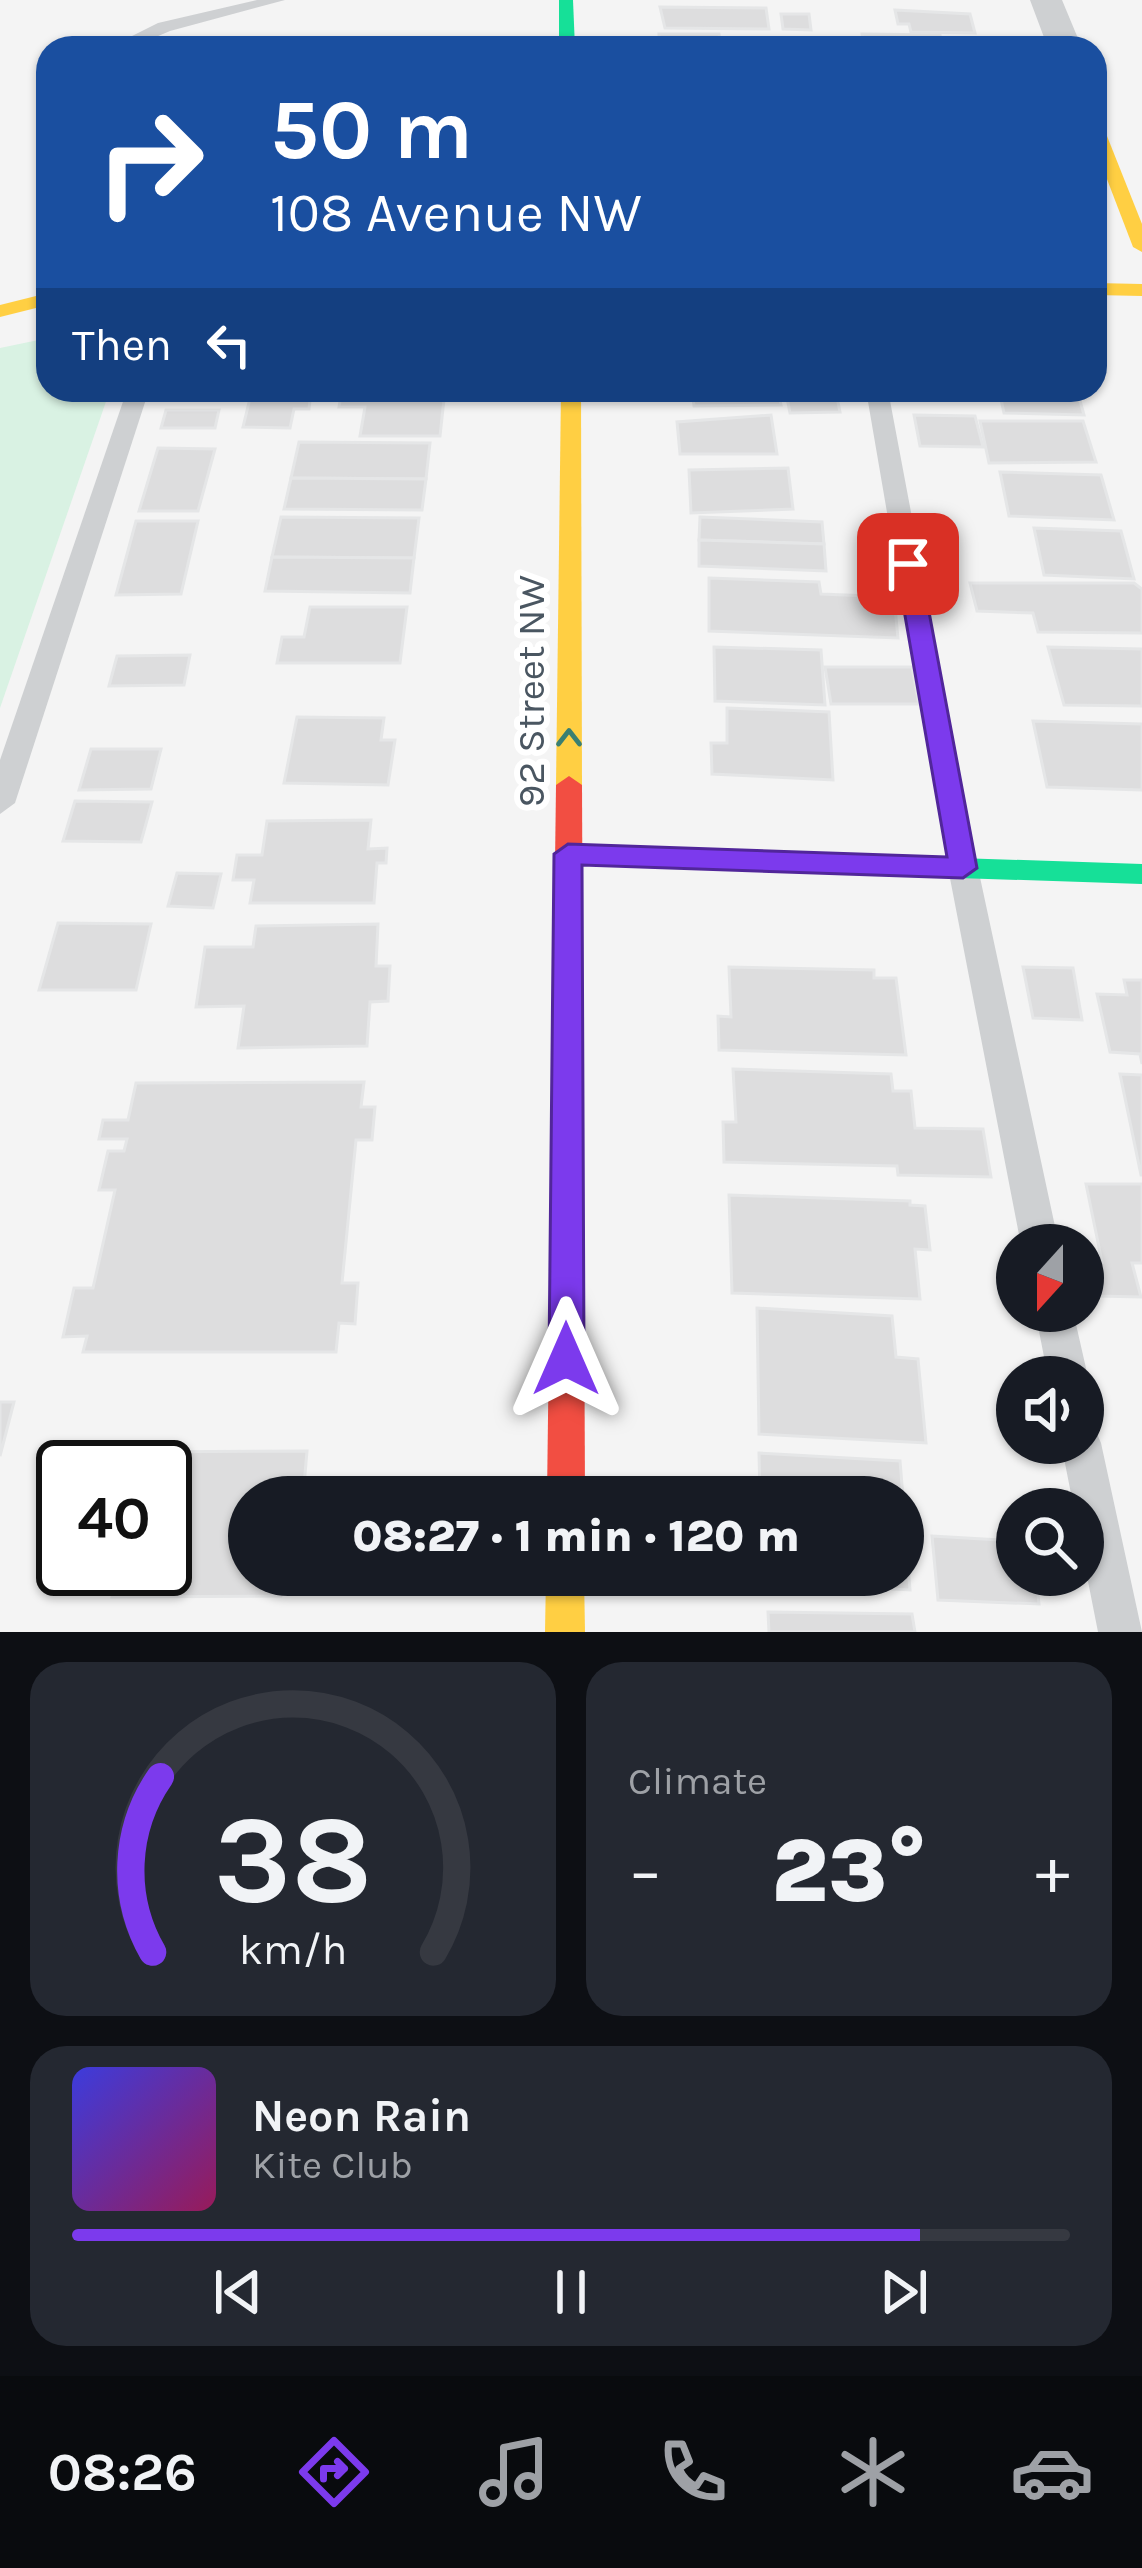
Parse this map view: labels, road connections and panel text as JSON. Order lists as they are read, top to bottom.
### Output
{
  "streets": {
    "street": ["92 Street NW"]
  },
  "one_way": ["92 Street NW"],
  "north": "bottom",
  "page": {
    "turn": ["50 m", "108 Avenue NW"],
    "then": "Then",
    "limit": "40",
    "trip": "08:27 · 1 min · 120 m",
    "tile": "Climate",
    "heat": ["−", "23°", "+"],
    "song": ["Neon Rain", "Kite Club"],
    "tabs": "08:26",
    "gauge": ["38", "km/h"]
  }
}
